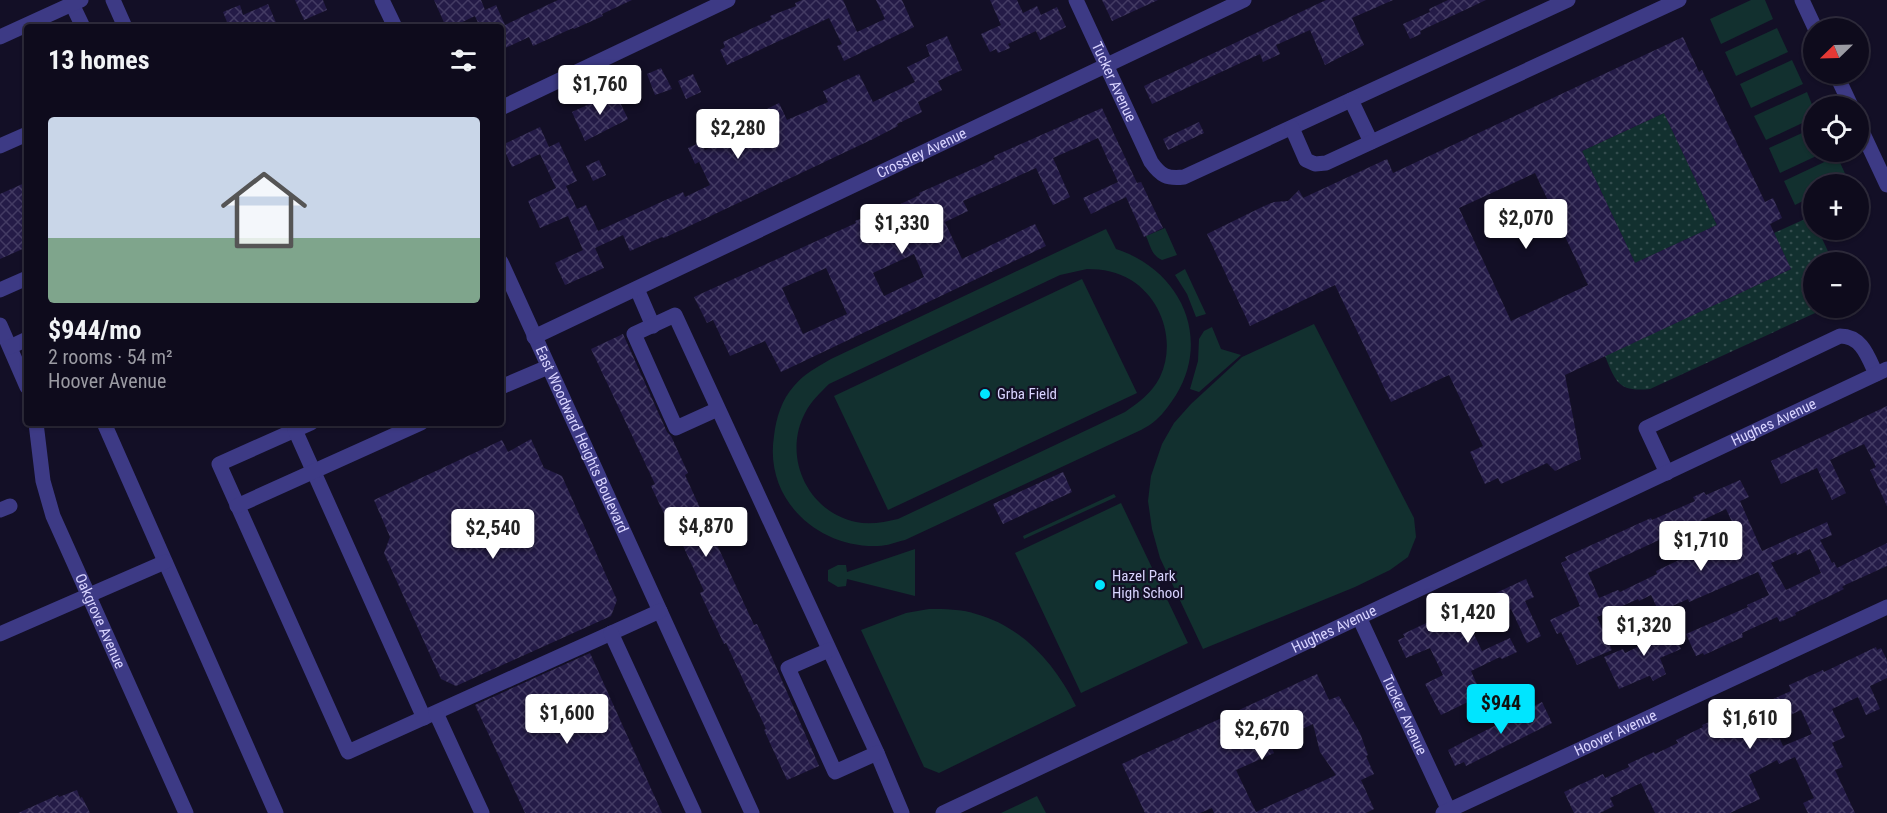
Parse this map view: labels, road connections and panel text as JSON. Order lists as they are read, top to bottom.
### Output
{
  "streets": {
    "street": [
      "Tucker Avenue",
      "Crossley Avenue",
      "Hughes Avenue",
      "East Woodward Heights Boulevard",
      "Oakgrove Avenue",
      "Hoover Avenue"
    ]
  },
  "crossings": [
    ["Tucker Avenue", "Crossley Avenue"],
    ["Tucker Avenue", "Hughes Avenue"],
    ["Tucker Avenue", "Hoover Avenue"],
    ["Crossley Avenue", "East Woodward Heights Boulevard"]
  ],
  "places": ["Grba Field", "Hazel Park High School"],
  "north": "bottom left",
  "page": {
    "map_buttons": ["+", "−"],
    "heading": "13 homes",
    "price": [
      "$1,760",
      "$2,280",
      "$2,070",
      "$1,330",
      "$4,870",
      "$2,540",
      "$1,710",
      "$1,420",
      "$1,320",
      "$944",
      "$1,600",
      "$1,610",
      "$2,670"
    ],
    "list": [
      {
        "name": "$944/mo",
        "note": "2 rooms · 54 m² · Hoover Avenue"
      }
    ]
  }
}
